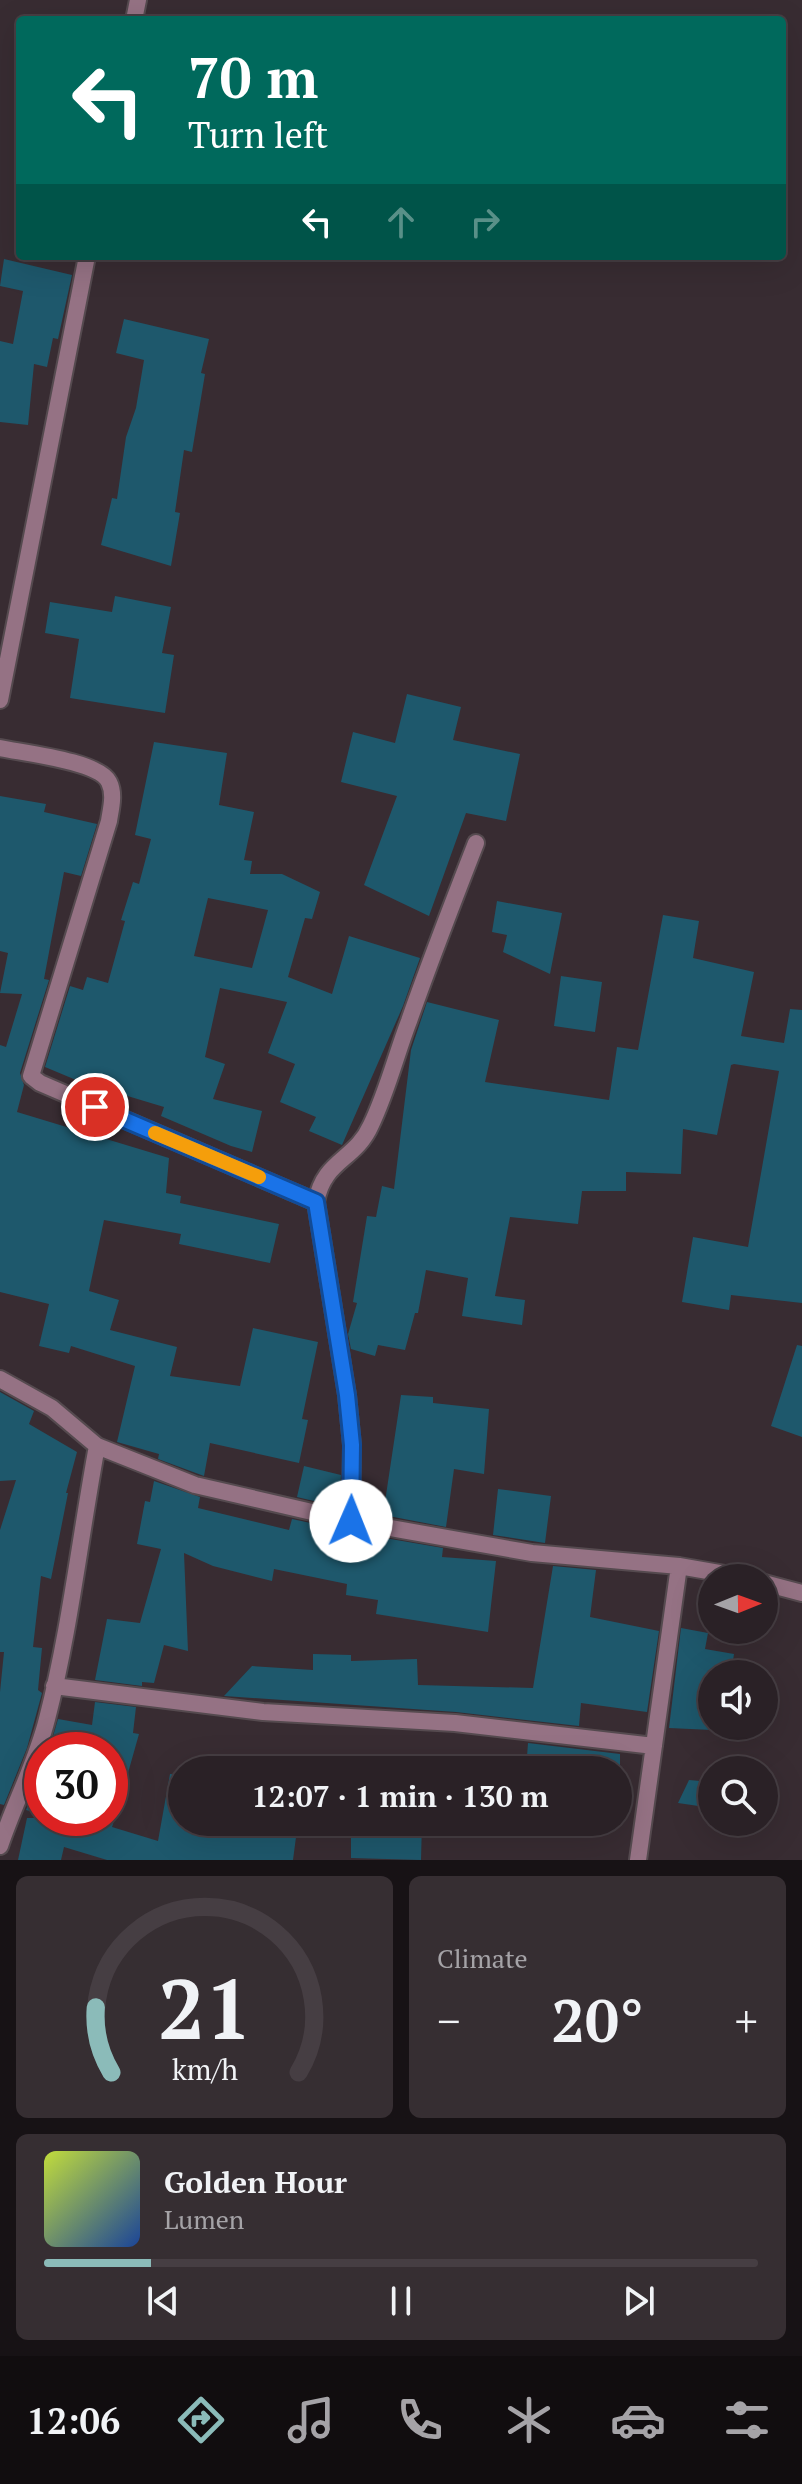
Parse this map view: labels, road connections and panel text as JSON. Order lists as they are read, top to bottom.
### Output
{
  "north": "right",
  "page": {
    "turn": ["70 m", "Turn left"],
    "limit": "30",
    "trip": "12:07 · 1 min · 130 m",
    "tile": "Climate",
    "heat": ["−", "20°", "+"],
    "song": ["Golden Hour", "Lumen"],
    "tabs": "12:06",
    "gauge": ["21", "km/h"]
  }
}
